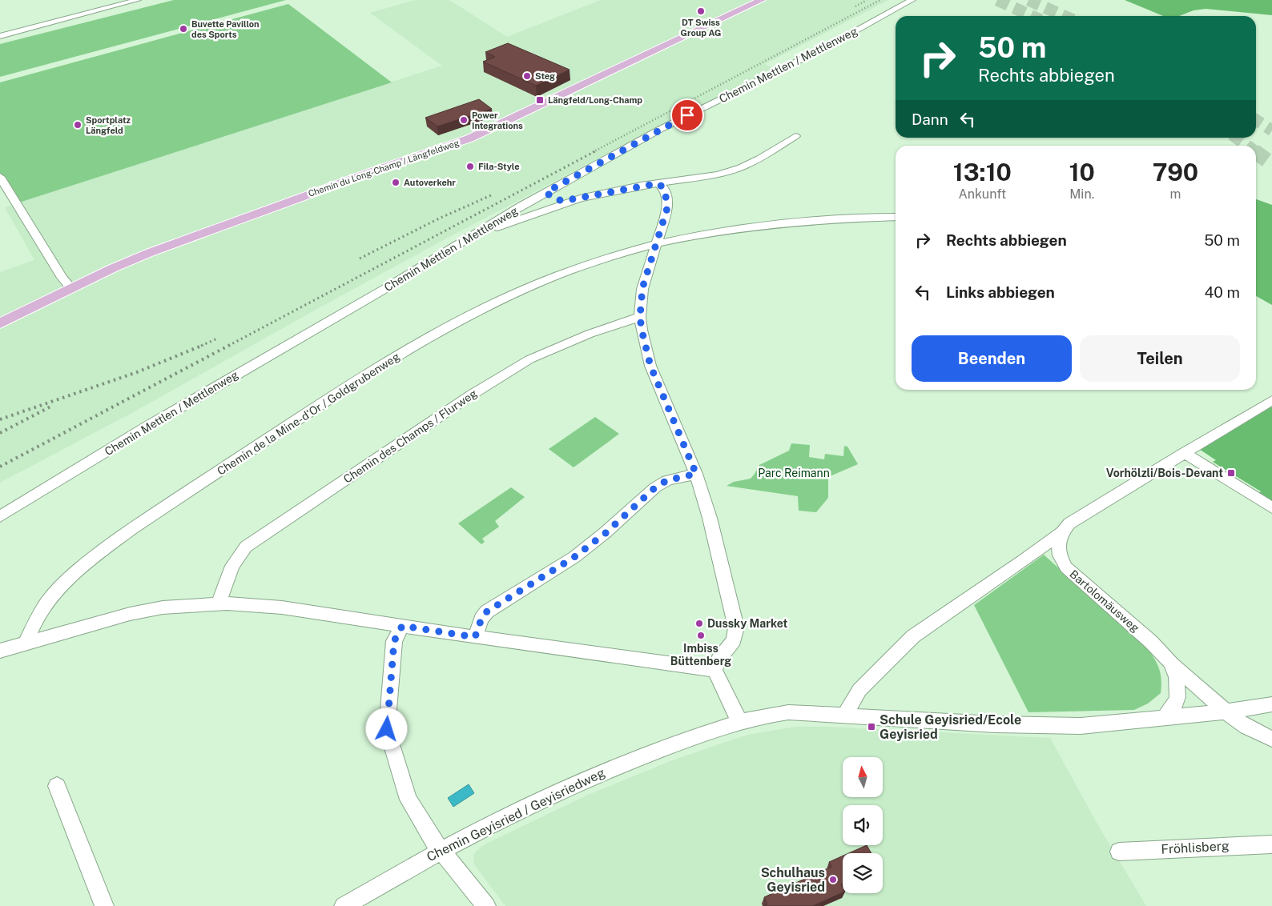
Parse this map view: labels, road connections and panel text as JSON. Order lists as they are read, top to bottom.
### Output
{
  "streets": {
    "main road": ["Chemin du Long-Champ / Längfeldweg"],
    "street": [
      "Chemin Mettlen / Mettlenweg",
      "Chemin de la Mine-d'Or / Goldgrubenweg",
      "Chemin des Champs / Flurweg",
      "Bartolomäusweg",
      "Chemin Geyisried / Geyisriedweg",
      "Fröhlisberg"
    ]
  },
  "parks": ["Parc Reimann"],
  "places": {
    "other": [
      "DT Swiss Group AG",
      "Buvette Pavillon des Sports",
      "Steg",
      "Power Integrations",
      "Sportplatz Längfeld",
      "Fila-Style",
      "Autoverkehr",
      "Dussky Market",
      "Imbiss Büttenberg",
      "Schulhaus Geyisried"
    ],
    "transit": ["Längfeld/Long-Champ", "Vorhölzli/Bois-Devant", "Schule Geyisried/Ecole Geyisried"]
  },
  "north": "top",
  "page": {
    "turn": ["50 m", "Rechts abbiegen"],
    "then": "Dann",
    "eta": [
      "13:10",
      "Ankunft",
      "10",
      "Min.",
      "790",
      "m"
    ],
    "list": [
      {
        "name": "Rechts abbiegen",
        "value": "50 m"
      },
      {
        "name": "Links abbiegen",
        "value": "40 m"
      }
    ],
    "buttons": ["Beenden", "Teilen"]
  }
}
